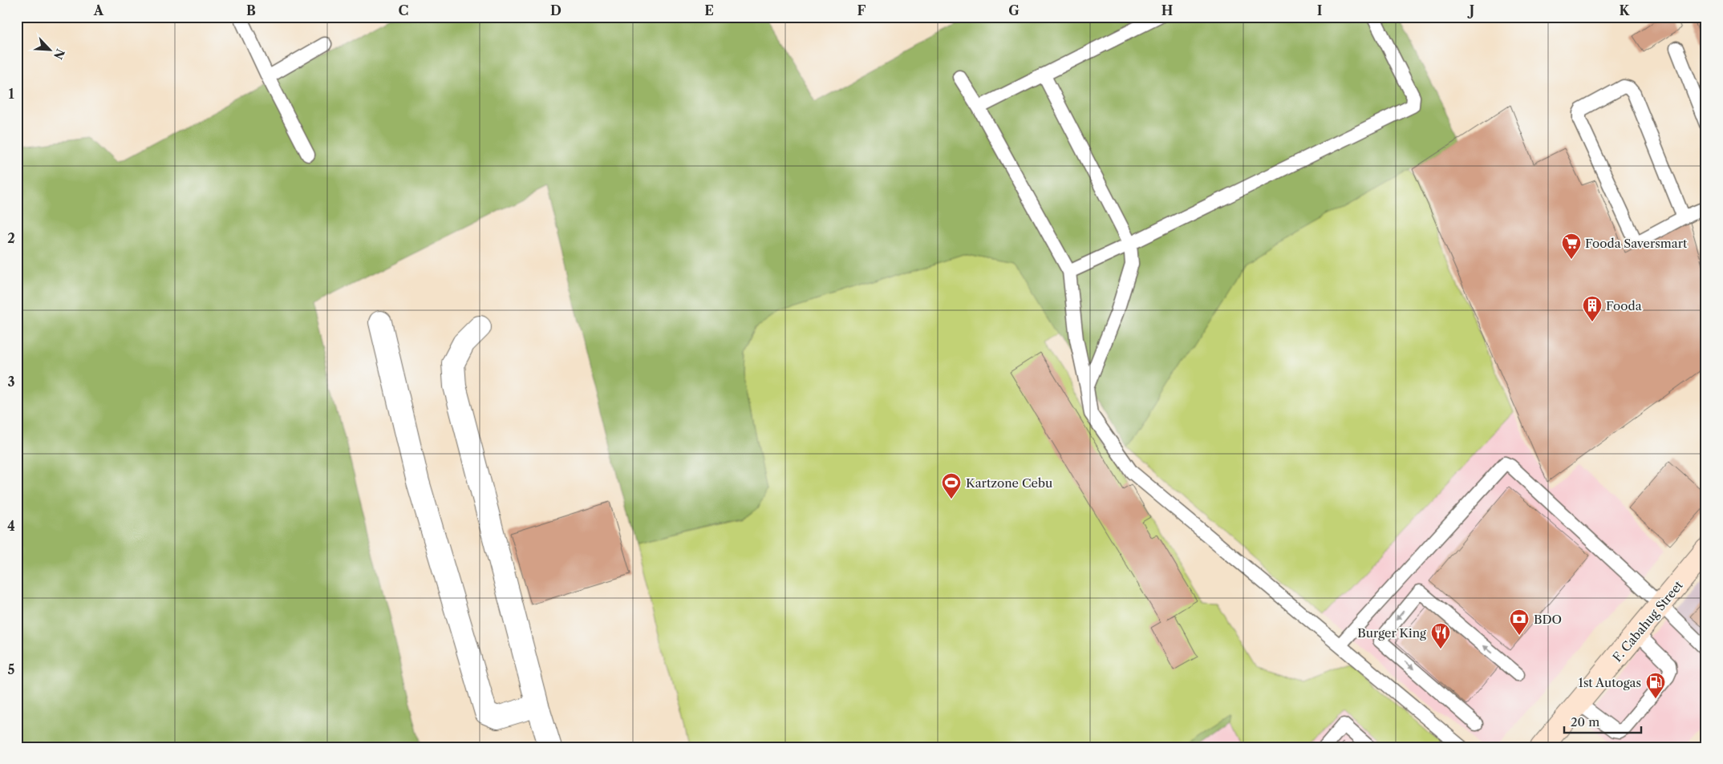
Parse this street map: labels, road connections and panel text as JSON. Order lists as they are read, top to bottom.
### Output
{
  "streets": {
    "main road": ["F. Cabahug Street"]
  },
  "places": {
    "supermarket": ["Fooda Saversmart"],
    "building": ["Fooda"],
    "sports": ["Kartzone Cebu"],
    "bank": ["BDO"],
    "restaurant": ["Burger King"],
    "fuel station": ["1st Autogas"]
  },
  "scale_bar": "20 m",
  "north": "bottom right",
  "grid": {
    "columns": [
      "A",
      "B",
      "C",
      "D",
      "E",
      "F",
      "G",
      "H",
      "I",
      "J",
      "K"
    ],
    "rows": [
      "1",
      "2",
      "3",
      "4",
      "5"
    ]
  }
}
